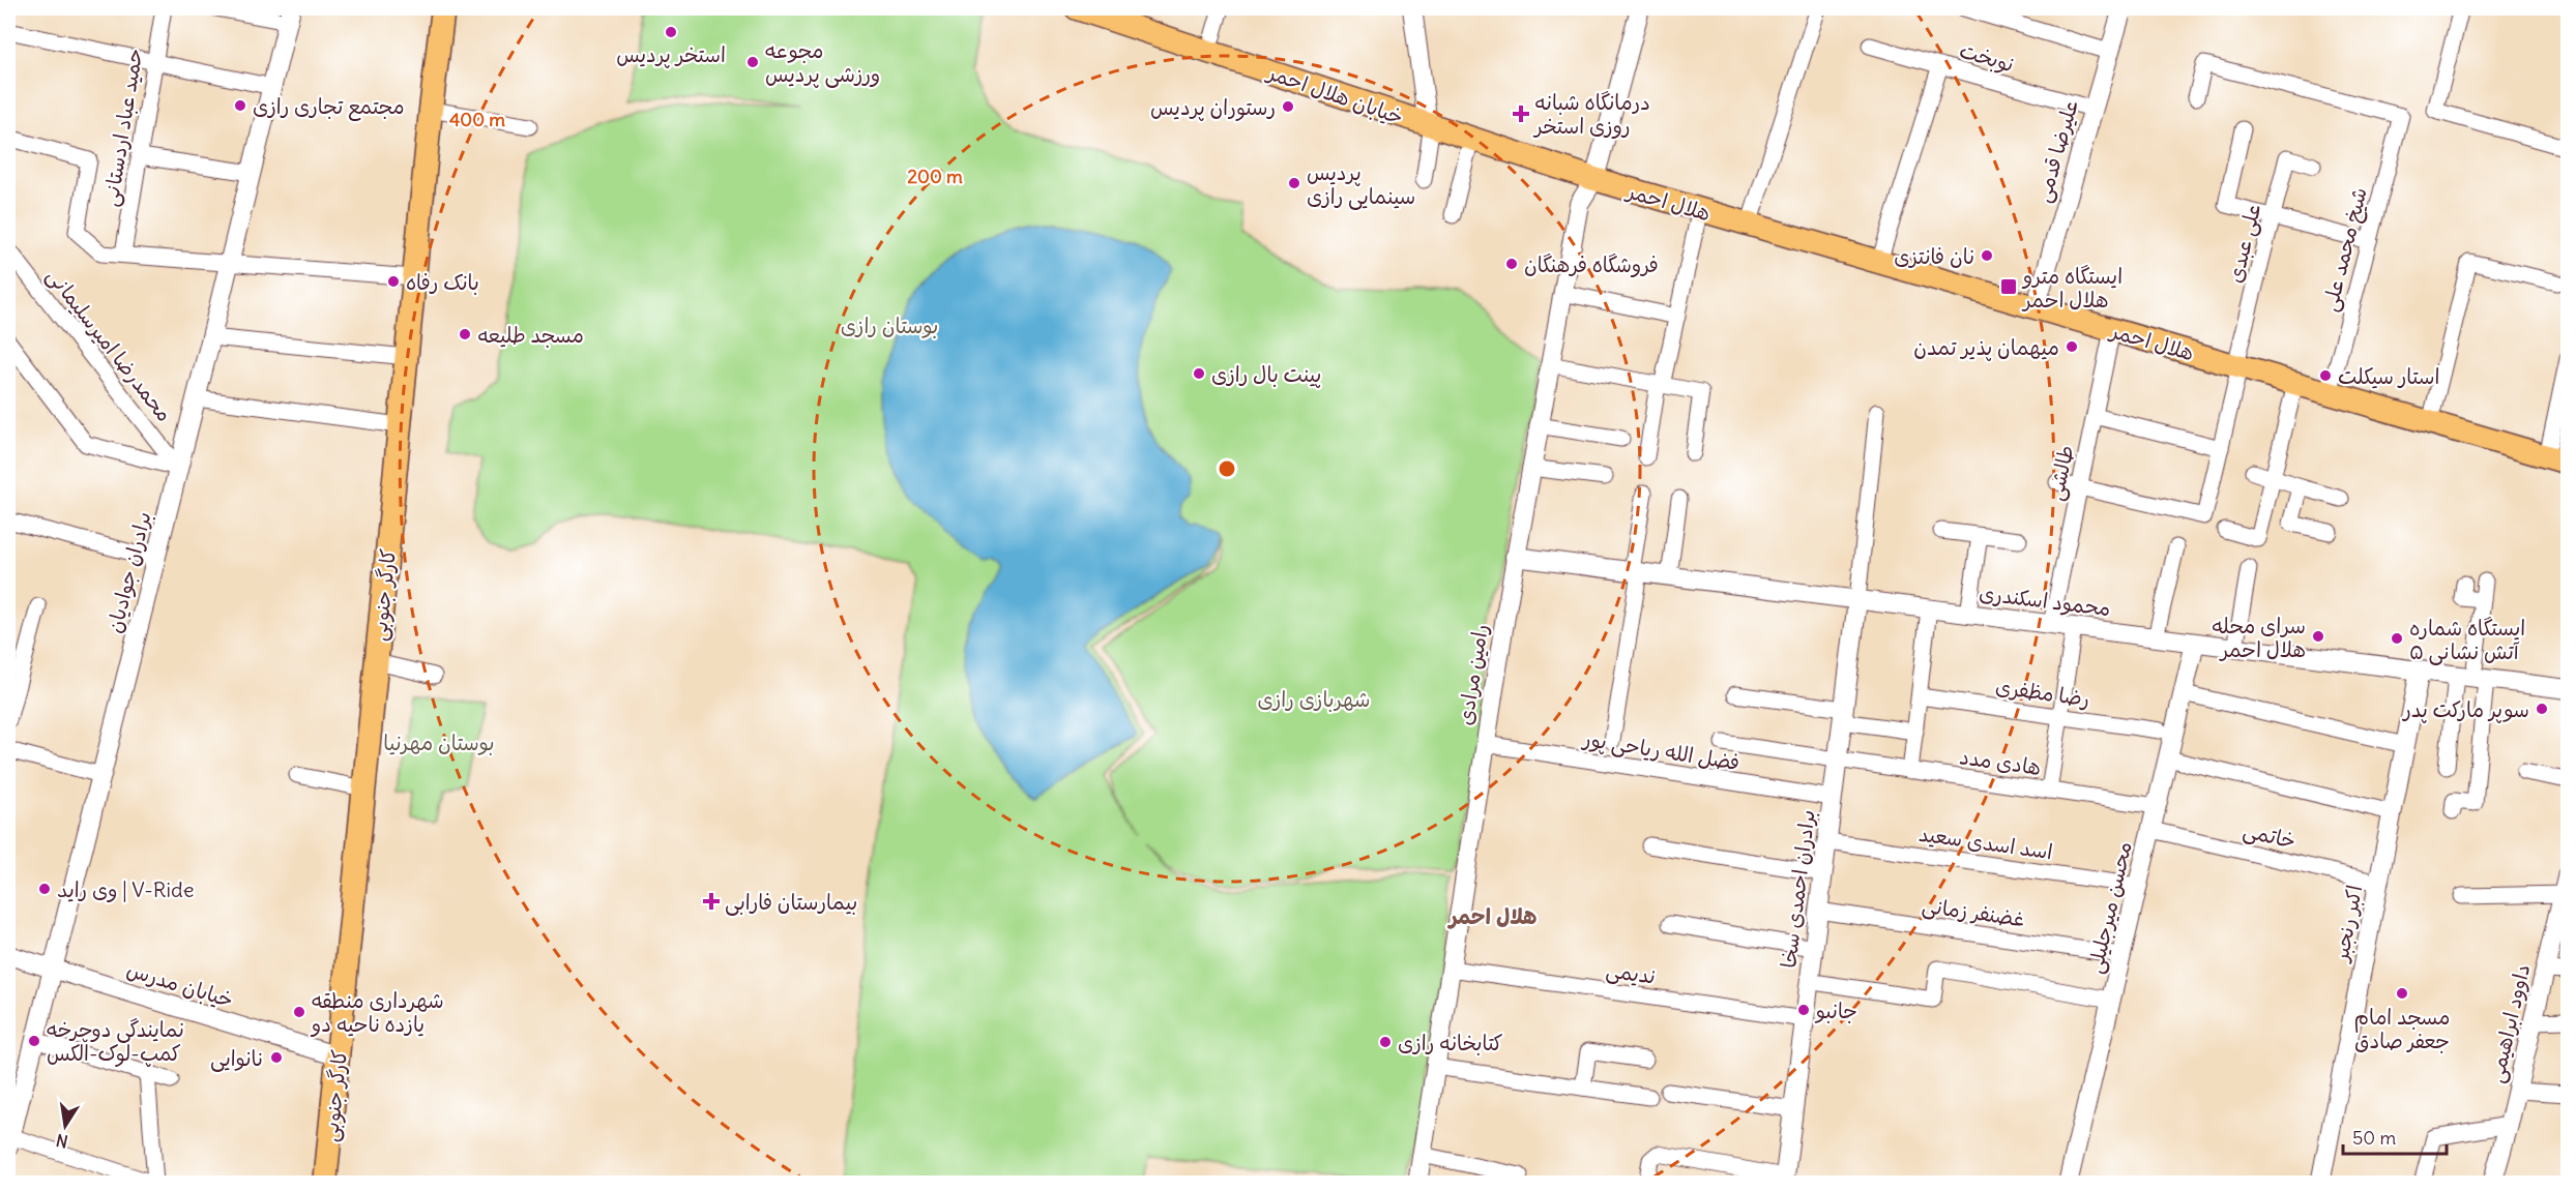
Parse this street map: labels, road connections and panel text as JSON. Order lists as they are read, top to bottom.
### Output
{
  "streets": {
    "main road": ["خیابان هلال احمر", "هلال احمر", "کارگر جنوبی"],
    "street": [
      "نوبخت",
      "حمید عباد اردستانی",
      "علیرضا قدمی",
      "علی عبدی",
      "شیخ محمد علی",
      "محمدرضا امیرسلیمانی",
      "طالشی",
      "برادران جوادیان",
      "محمود اسکندری",
      "رامین مرادی",
      "رضا مظفری",
      "فضل الله ریاحی پور",
      "هادی مدد",
      "خاتمی",
      "اسد اسدی سعید",
      "برادران احمدی سخا",
      "محسن میرجلیلی",
      "غضنفر زمانی",
      "اکبر رنجبر",
      "ندیمی",
      "خیابان مدرس",
      "داوود ابراهیمی"
    ]
  },
  "crossings": [
    ["نوبخت", "علیرضا قدمی"],
    ["خیابان هلال احمر", "هلال احمر"],
    ["خیابان هلال احمر", "رامین مرادی"],
    ["علیرضا قدمی", "هلال احمر"],
    ["هلال احمر", "علی عبدی"],
    ["هلال احمر", "شیخ محمد علی"],
    ["هلال احمر", "طالشی"],
    ["هلال احمر", "رامین مرادی"],
    ["علی عبدی", "طالشی"],
    ["محمدرضا امیرسلیمانی", "برادران جوادیان"],
    ["طالشی", "محمود اسکندری"],
    ["برادران جوادیان", "خیابان مدرس"],
    ["کارگر جنوبی", "خیابان مدرس"],
    ["محمود اسکندری", "رامین مرادی"],
    ["محمود اسکندری", "برادران احمدی سخا"],
    ["محمود اسکندری", "محسن میرجلیلی"],
    ["محمود اسکندری", "اکبر رنجبر"],
    ["رامین مرادی", "فضل الله ریاحی پور"],
    ["رامین مرادی", "ندیمی"],
    ["فضل الله ریاحی پور", "برادران احمدی سخا"],
    ["هادی مدد", "برادران احمدی سخا"],
    ["هادی مدد", "محسن میرجلیلی"],
    ["خاتمی", "محسن میرجلیلی"],
    ["خاتمی", "اکبر رنجبر"],
    ["اسد اسدی سعید", "برادران احمدی سخا"],
    ["اسد اسدی سعید", "محسن میرجلیلی"],
    ["برادران احمدی سخا", "غضنفر زمانی"],
    ["برادران احمدی سخا", "ندیمی"],
    ["محسن میرجلیلی", "غضنفر زمانی"]
  ],
  "districts": ["هلال احمر"],
  "parks": ["بوستان رازی", "شهربازی رازی", "بوستان مهرنیا"],
  "places": {
    "other": [
      "استخر پردیس",
      "مجوعه ورزشی پردیس",
      "مجتمع تجاری رازی",
      "رستوران پردیس",
      "پردیس سینمایی رازی",
      "نان فانتزی",
      "فروشگاه فرهنگان",
      "بانک رفاه",
      "مسجد طلیعه",
      "میهمان پذیر تمدن",
      "پینت بال رازی",
      "استار سیکلت",
      "سرای محله هلال احمر",
      "ایستگاه شماره ۵ آتش نشانی",
      "سوپر مارکت پدر",
      "وی راید | V-Ride",
      "مسجد امام جعفر صادق",
      "جانبو",
      "شهرداری منطقه یازده ناحیه دو",
      "نمایندگی دوچرخه کمپ-لوک-الکس",
      "کتابخانه رازی",
      "نانوایی"
    ],
    "health": ["درمانگاه شبانه روزی استخر", "بیمارستان فارابی"],
    "transit": ["ایستگاه مترو هلال احمر"]
  },
  "scale_bar": "50 m",
  "north": "bottom",
  "rings": ["400 m", "200 m"]
}
